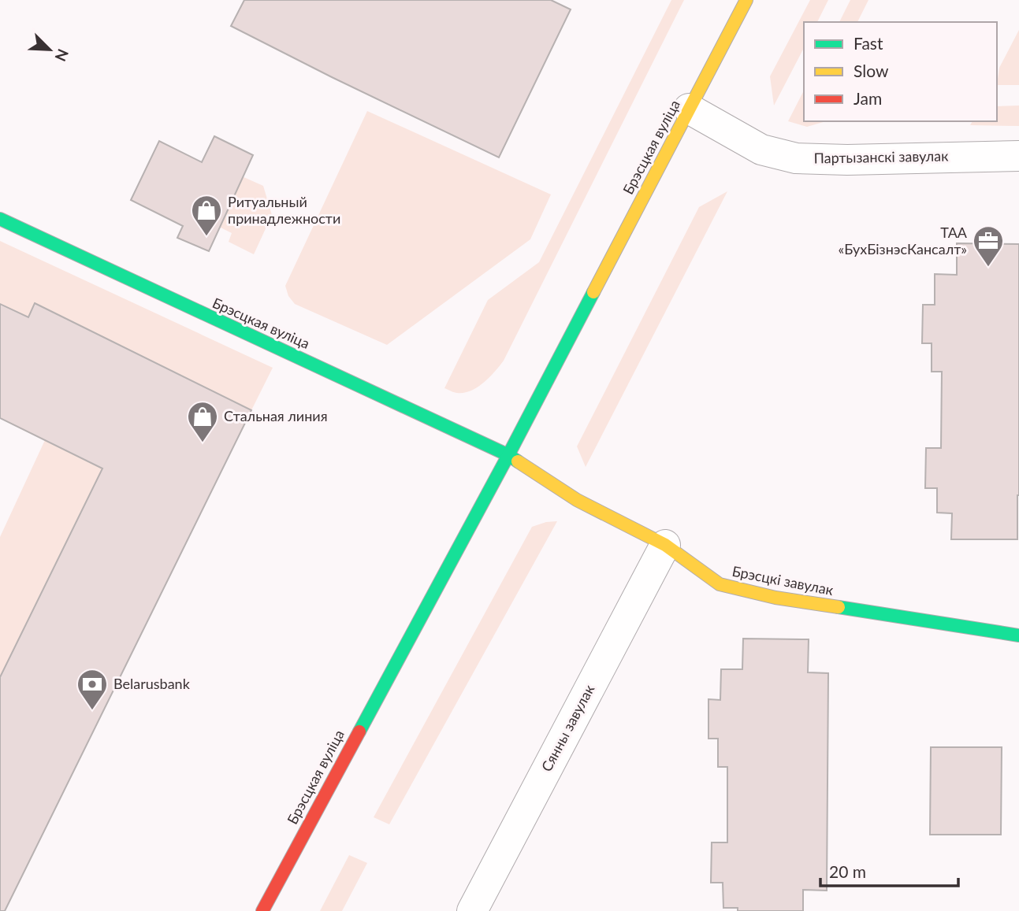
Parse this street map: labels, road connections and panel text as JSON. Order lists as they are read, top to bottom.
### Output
{
  "streets": {
    "street": [
      "Брэсцкая вуліца",
      "Партызанскі завулак",
      "Брэсцкі завулак",
      "Сянны завулак"
    ]
  },
  "crossings": [
    ["Брэсцкая вуліца", "Партызанскі завулак"],
    ["Брэсцкая вуліца", "Брэсцкі завулак"],
    ["Брэсцкі завулак", "Сянны завулак"]
  ],
  "places": {
    "shop": ["Ритуальный принадлежности", "Стальная линия"],
    "office": ["ТАА «БухБізнэсКансалт»"],
    "bank": ["Belarusbank"]
  },
  "legend": ["Fast", "Slow", "Jam"],
  "scale_bar": "20 m",
  "north": "bottom right"
}
